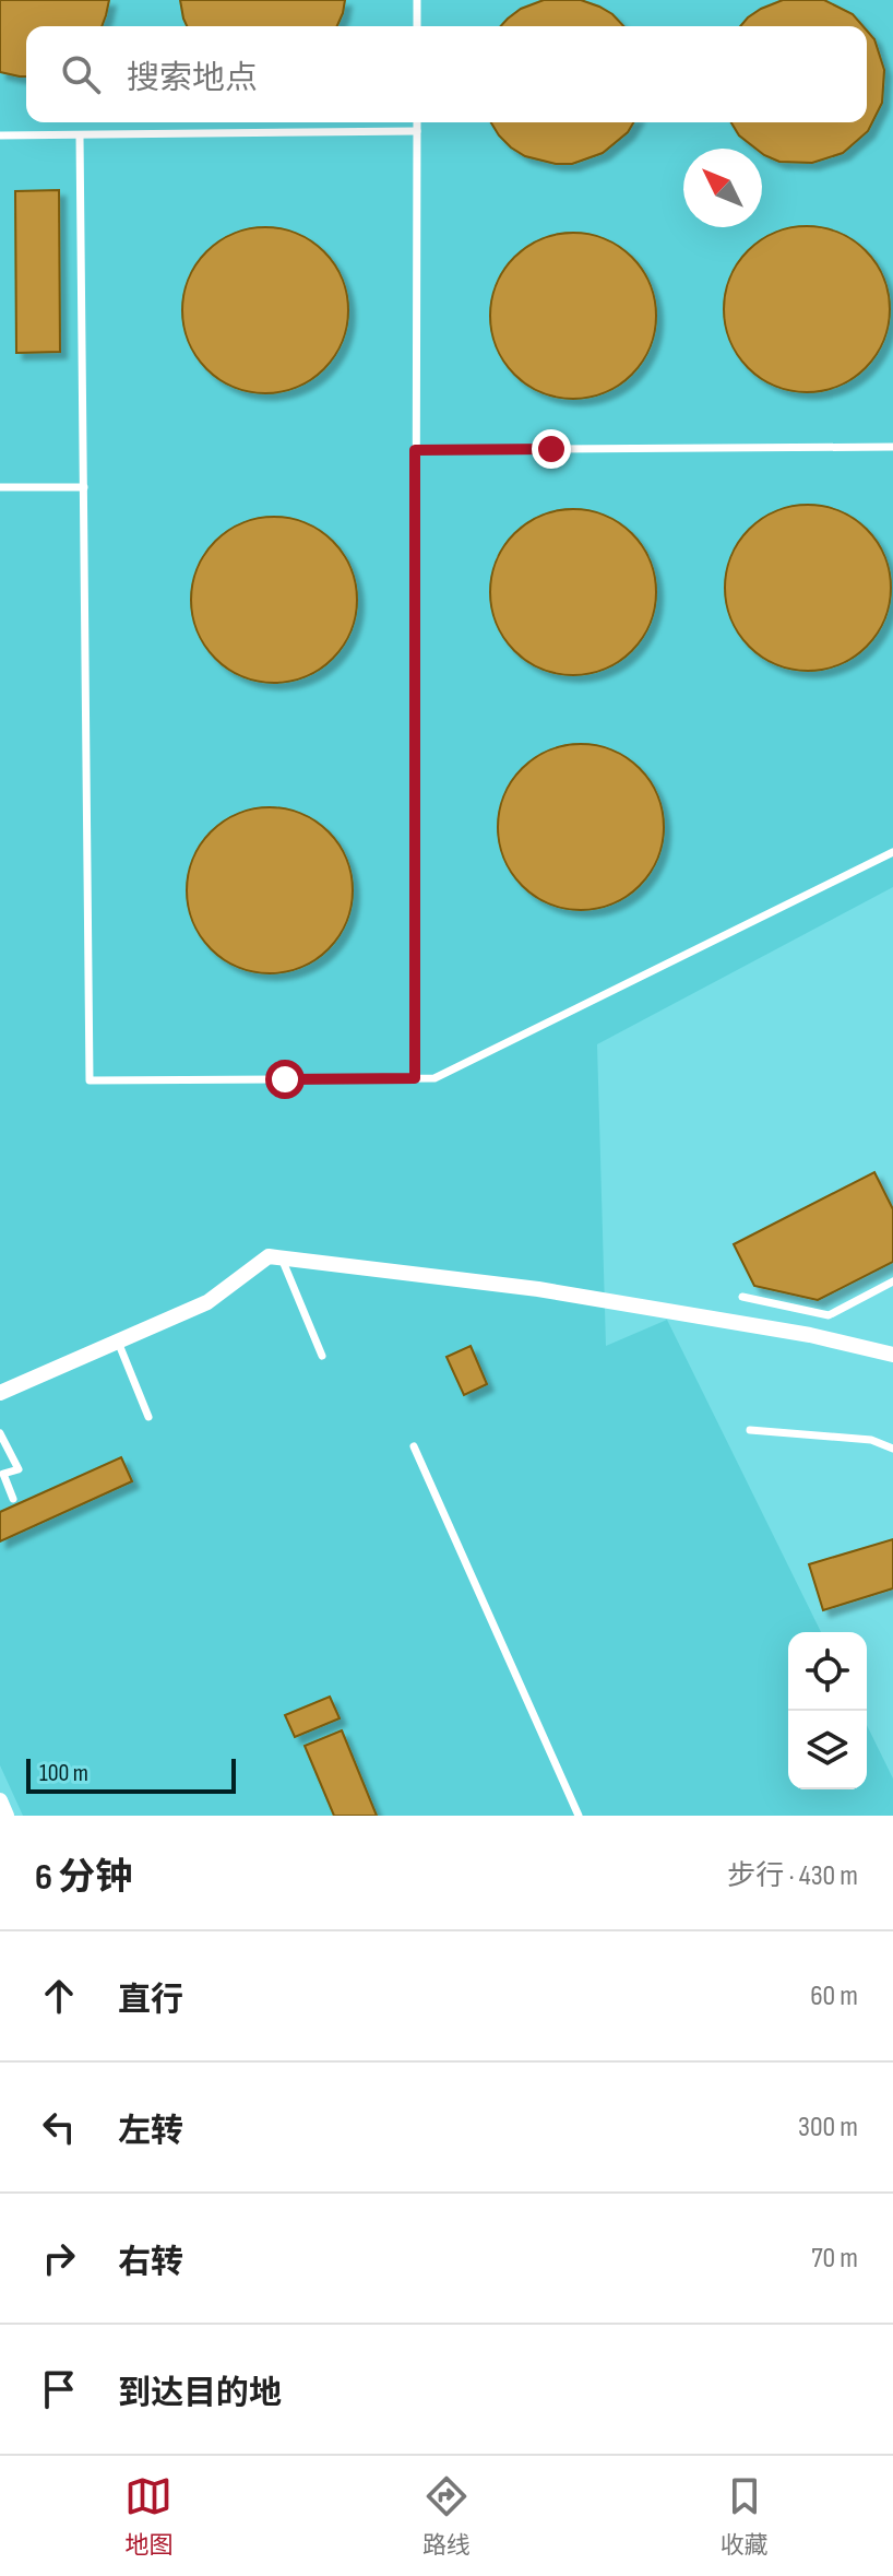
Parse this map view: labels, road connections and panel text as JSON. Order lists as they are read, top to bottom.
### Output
{
  "scale_bar": "100 m",
  "north": "top left",
  "page": {
    "search": "搜索地点",
    "scale": "100 m",
    "heading": ["6 分钟", "步行 · 430 m"],
    "list": [
      ["直行", "60 m"],
      ["左转", "300 m"],
      ["右转", "70 m"],
      "到达目的地"
    ],
    "nav": ["地图", "路线", "收藏"]
  }
}
